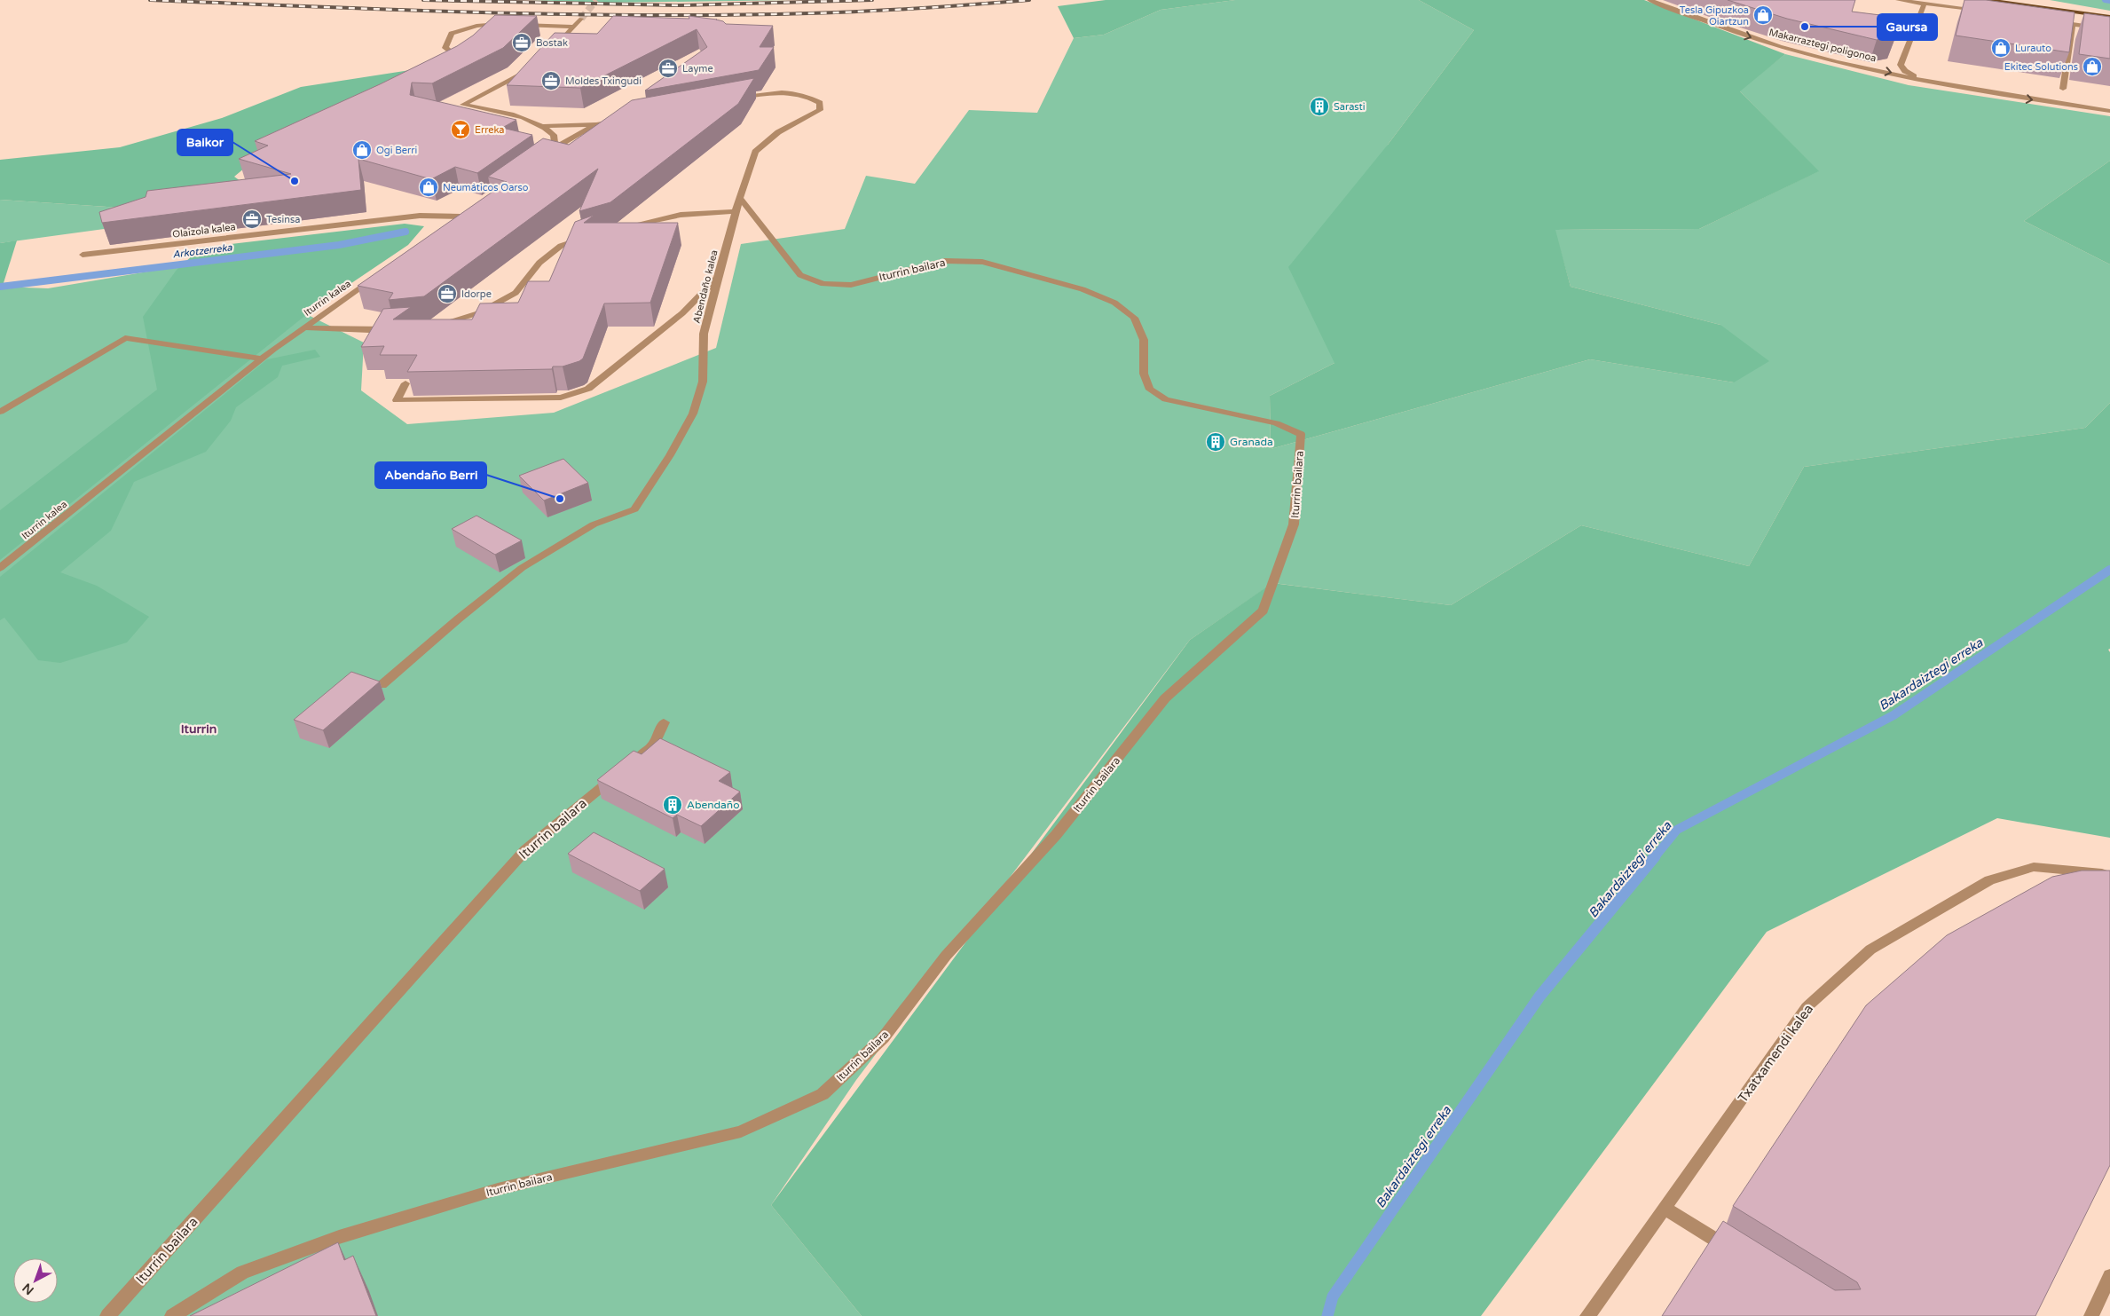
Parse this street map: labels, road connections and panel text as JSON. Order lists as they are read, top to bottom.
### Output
{
  "streets": {
    "street": [
      "Makarraztegi poligonoa",
      "Olaizola kalea",
      "Iturrin bailara",
      "Abendaño kalea",
      "Iturrin kalea",
      "Txatxamendi kalea"
    ]
  },
  "crossings": [
    ["Iturrin bailara", "Abendaño kalea"]
  ],
  "districts": ["Iturrin"],
  "water": ["Arkotzerreka", "Bakardaiztegi erreka"],
  "places": {
    "shop": [
      "Tesla Gipuzkoa Oiartzun",
      "Lurauto",
      "Ekitec Solutions",
      "Ogi Berri",
      "Neumáticos Oarso"
    ],
    "other": ["Gaursa", "Baikor", "Abendaño Berri"],
    "office": [
      "Bostak",
      "Layme",
      "Moldes Txingudi",
      "Tesinsa",
      "Idorpe"
    ],
    "building": ["Sarasti", "Granada", "Abendaño"],
    "bar": ["Erreka"]
  },
  "north": "bottom left"
}
